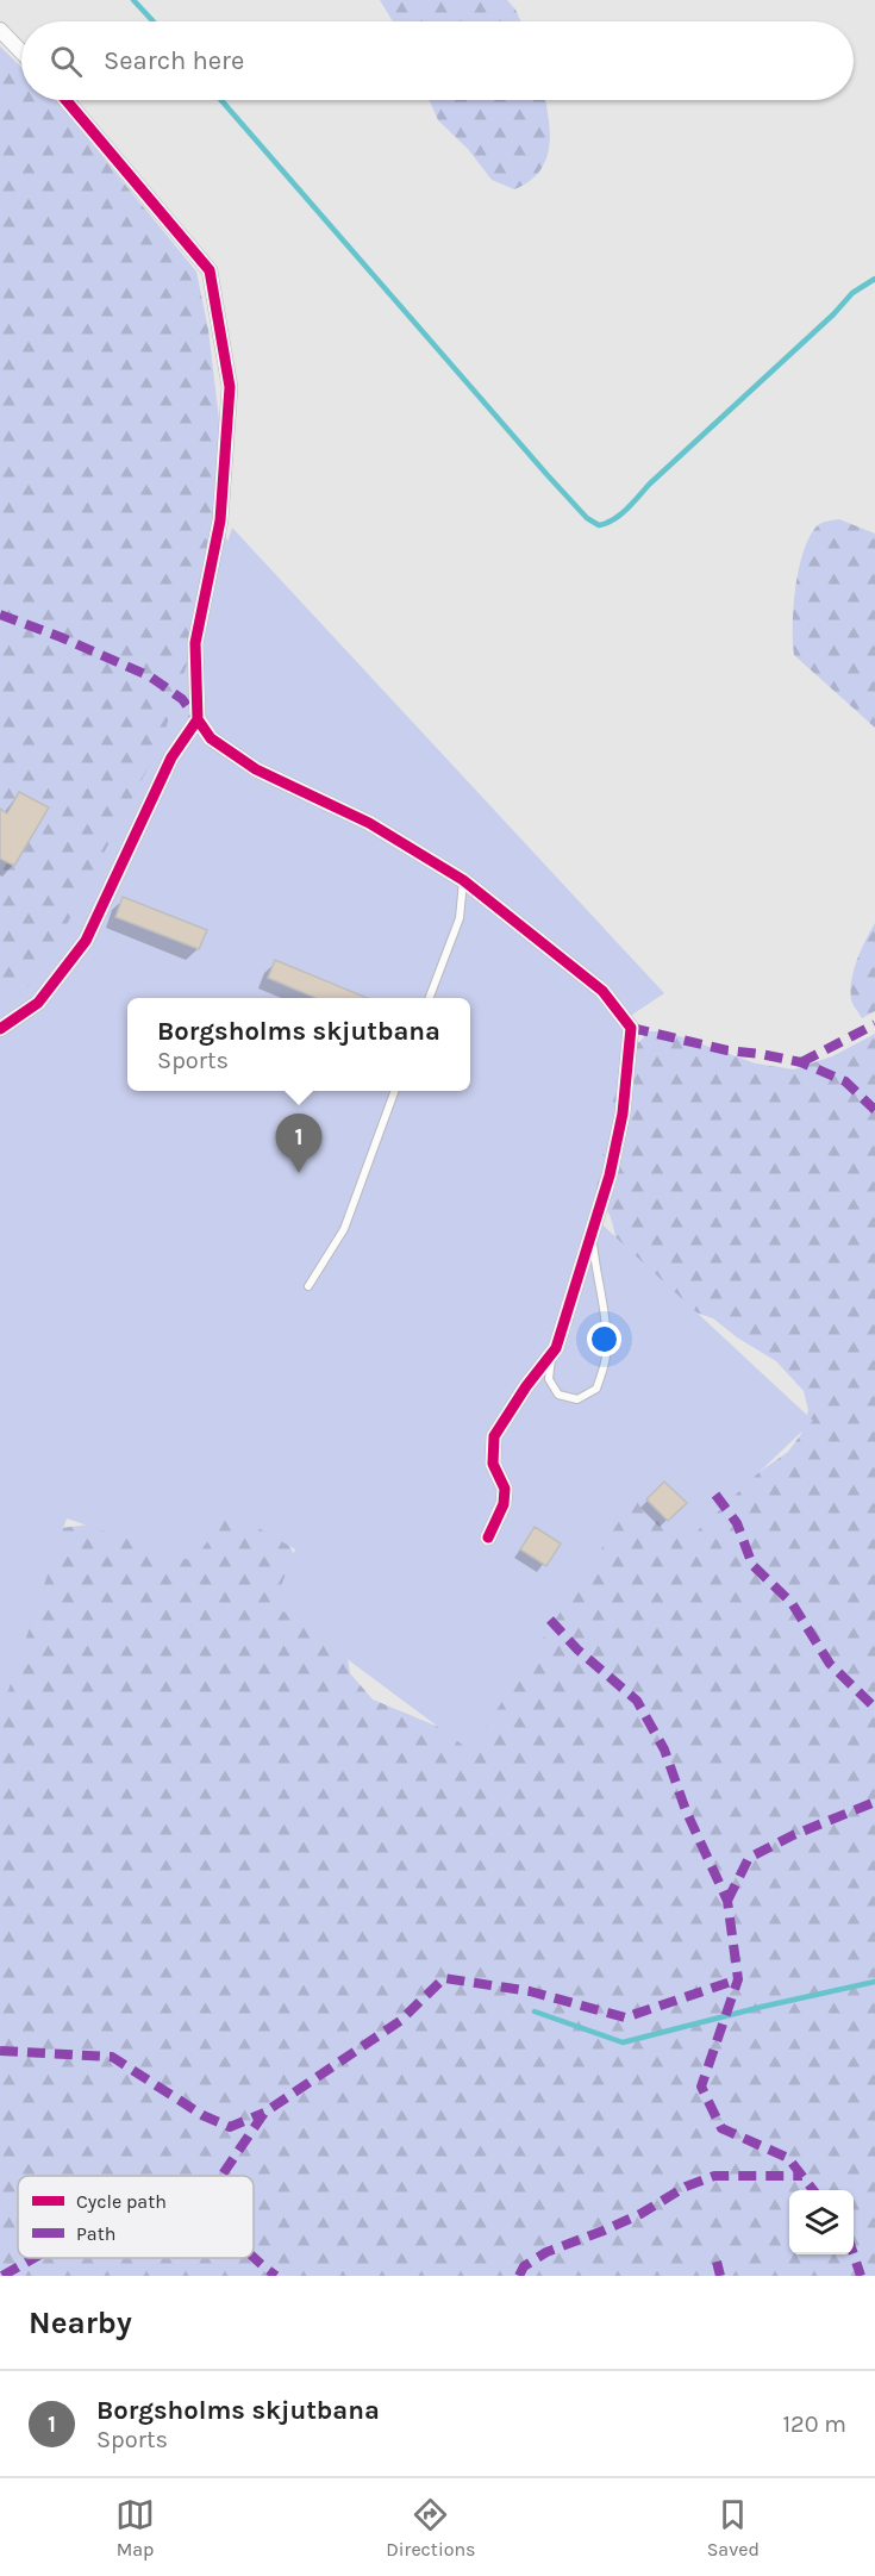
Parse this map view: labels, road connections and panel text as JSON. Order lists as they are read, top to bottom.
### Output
{
  "legend": ["Cycle path", "Path"],
  "page": {
    "search": "Search here",
    "popup": ["Borgsholms skjutbana", "Sports"],
    "pins": "1",
    "heading": "Nearby",
    "list": [
      {
        "mark": "1",
        "name": "Borgsholms skjutbana",
        "note": "Sports",
        "value": "120 m"
      }
    ],
    "nav": ["Map", "Directions", "Saved"]
  }
}
